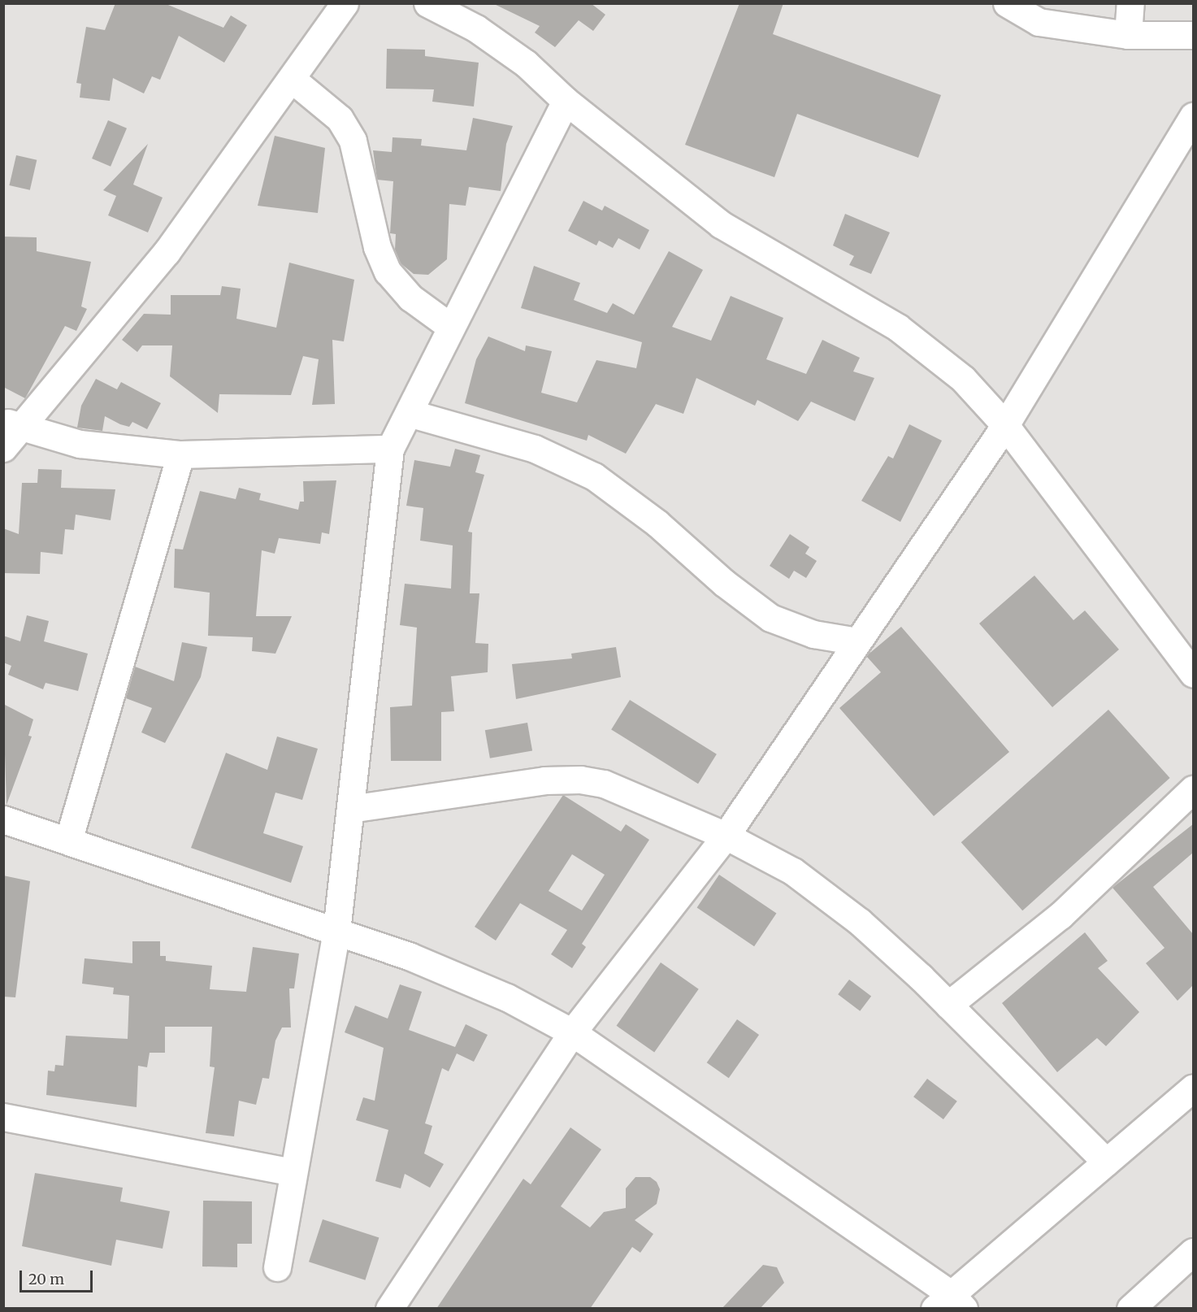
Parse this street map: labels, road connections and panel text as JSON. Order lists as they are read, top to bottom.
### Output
{
  "scale_bar": "20 m"
}
